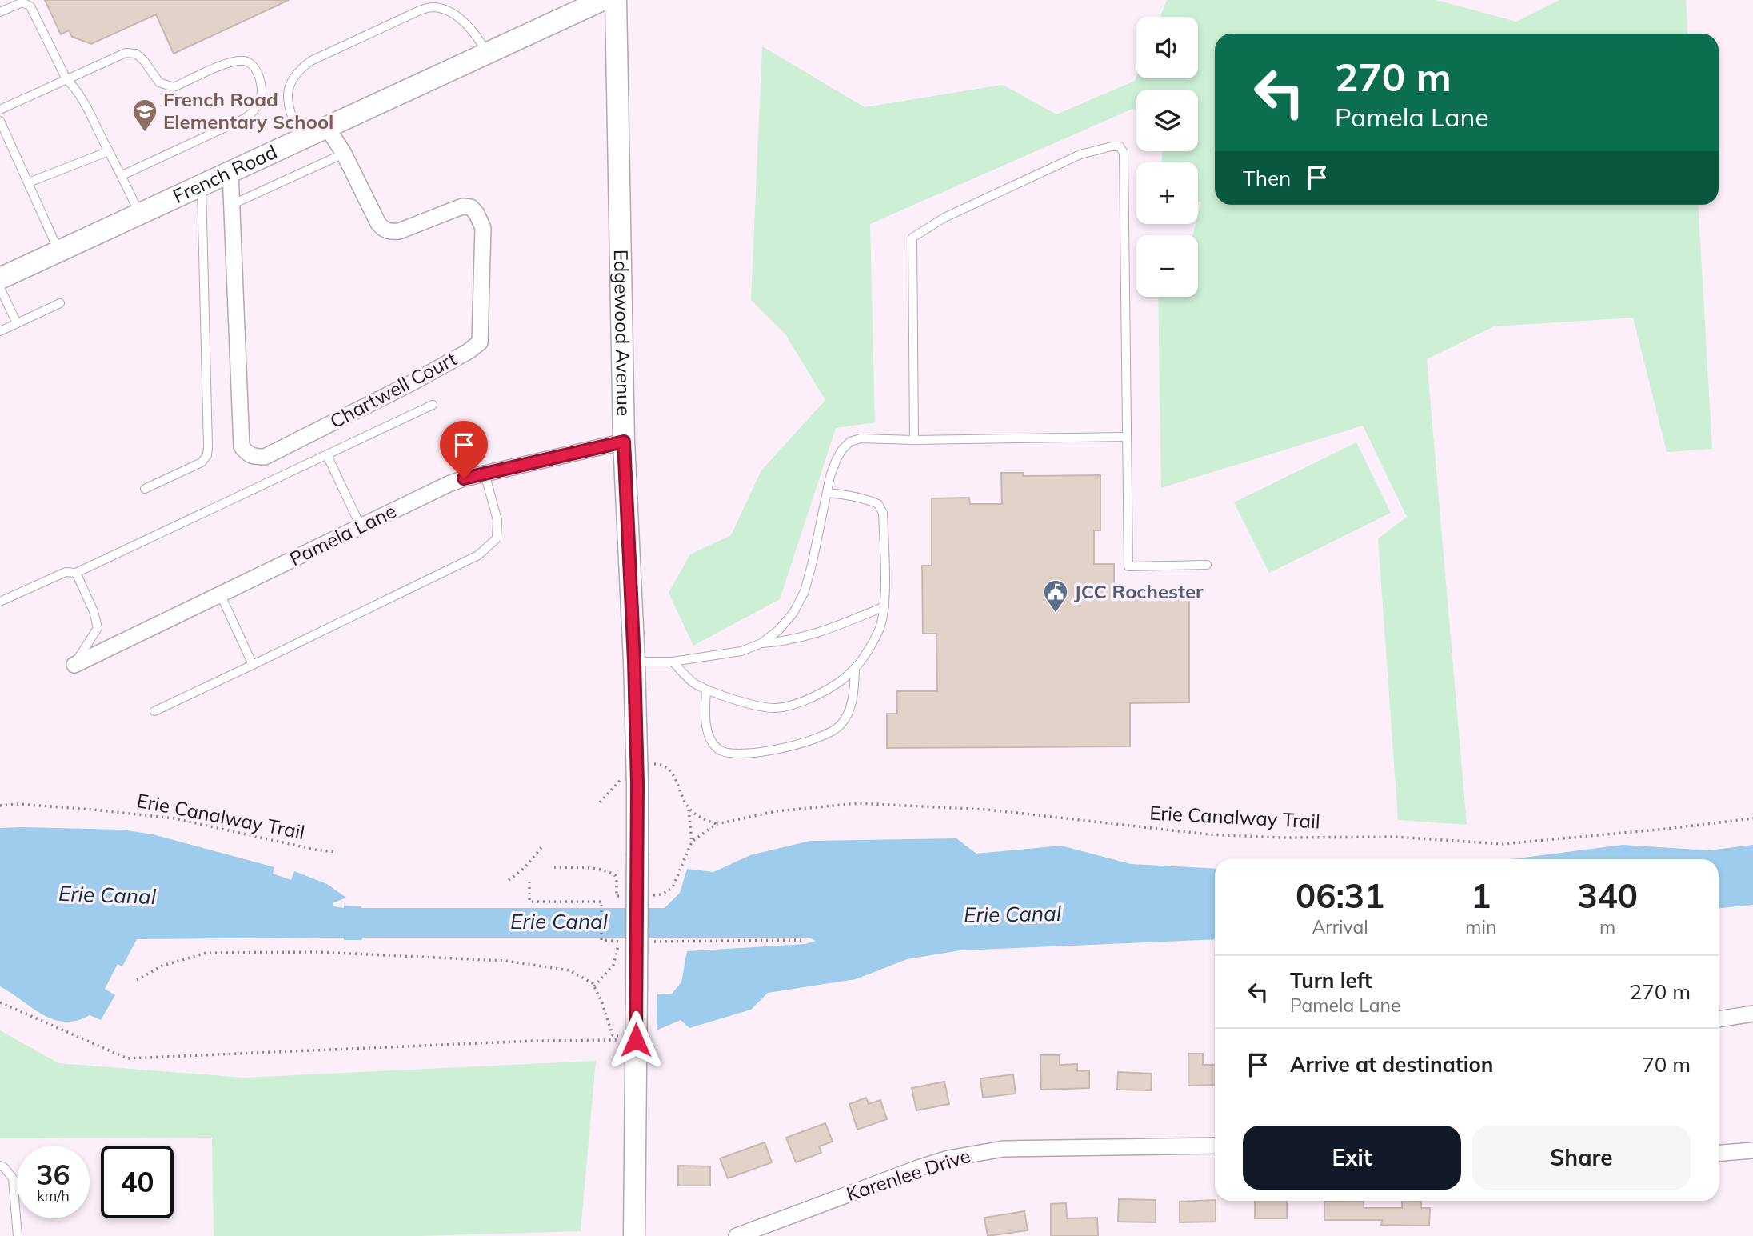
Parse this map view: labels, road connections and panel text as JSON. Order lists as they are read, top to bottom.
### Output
{
  "streets": {
    "street": [
      "French Road",
      "Edgewood Avenue",
      "Chartwell Court",
      "Pamela Lane",
      "Karenlee Drive"
    ],
    "path": ["Erie Canalway Trail"]
  },
  "crossings": [
    ["French Road", "Chartwell Court"],
    ["Edgewood Avenue", "Pamela Lane"]
  ],
  "water": ["Erie Canal"],
  "places": {
    "school or university": ["French Road Elementary School"],
    "public building": ["JCC Rochester"]
  },
  "page": {
    "map_buttons": ["+", "−"],
    "turn": ["270 m", "Pamela Lane"],
    "then": "Then",
    "eta": [
      "06:31",
      "Arrival",
      "1",
      "min",
      "340",
      "m"
    ],
    "list": [
      {
        "name": "Turn left",
        "note": "Pamela Lane",
        "value": "270 m"
      },
      {
        "name": "Arrive at destination",
        "value": "70 m"
      }
    ],
    "buttons": ["Exit", "Share"],
    "speed": "36 km/h",
    "limit": "40"
  }
}
